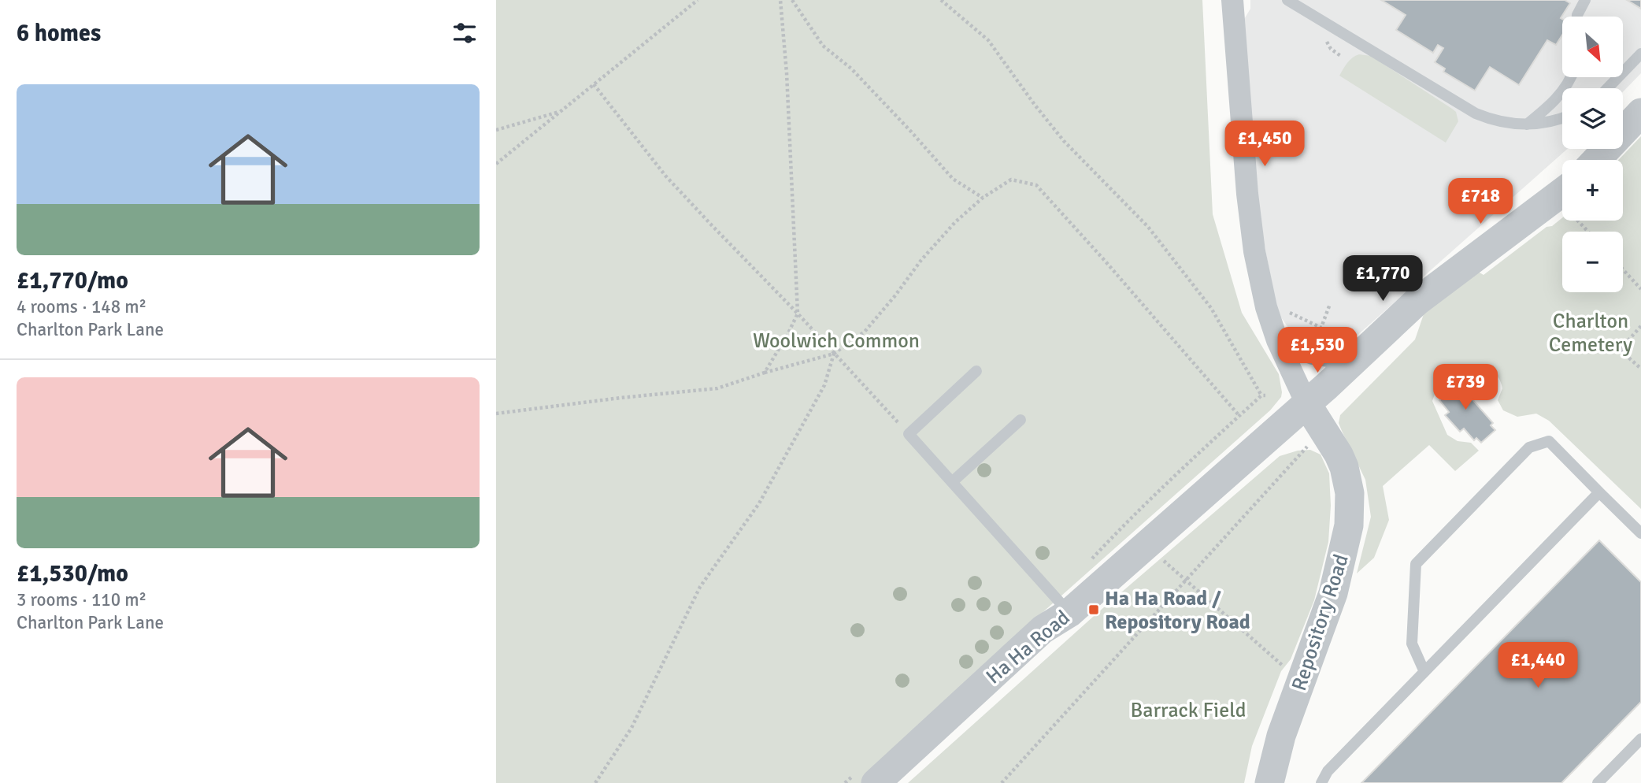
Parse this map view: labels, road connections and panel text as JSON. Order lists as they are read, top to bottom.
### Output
{
  "streets": {
    "street": ["Repository Road", "Ha Ha Road"]
  },
  "crossings": [
    ["Repository Road", "Ha Ha Road"]
  ],
  "parks": ["Charlton Cemetery", "Woolwich Common", "Barrack Field"],
  "places": {
    "transit": ["Ha Ha Road / Repository Road"]
  },
  "north": "bottom right",
  "page": {
    "heading": "6 homes",
    "map_buttons": ["+", "−"],
    "list": [
      {
        "name": "£1,770/mo",
        "note": "4 rooms · 148 m² · Charlton Park Lane"
      },
      {
        "name": "£1,530/mo",
        "note": "3 rooms · 110 m² · Charlton Park Lane"
      }
    ],
    "price": [
      "£1,450",
      "£718",
      "£1,770",
      "£1,530",
      "£739",
      "£1,440"
    ]
  }
}
